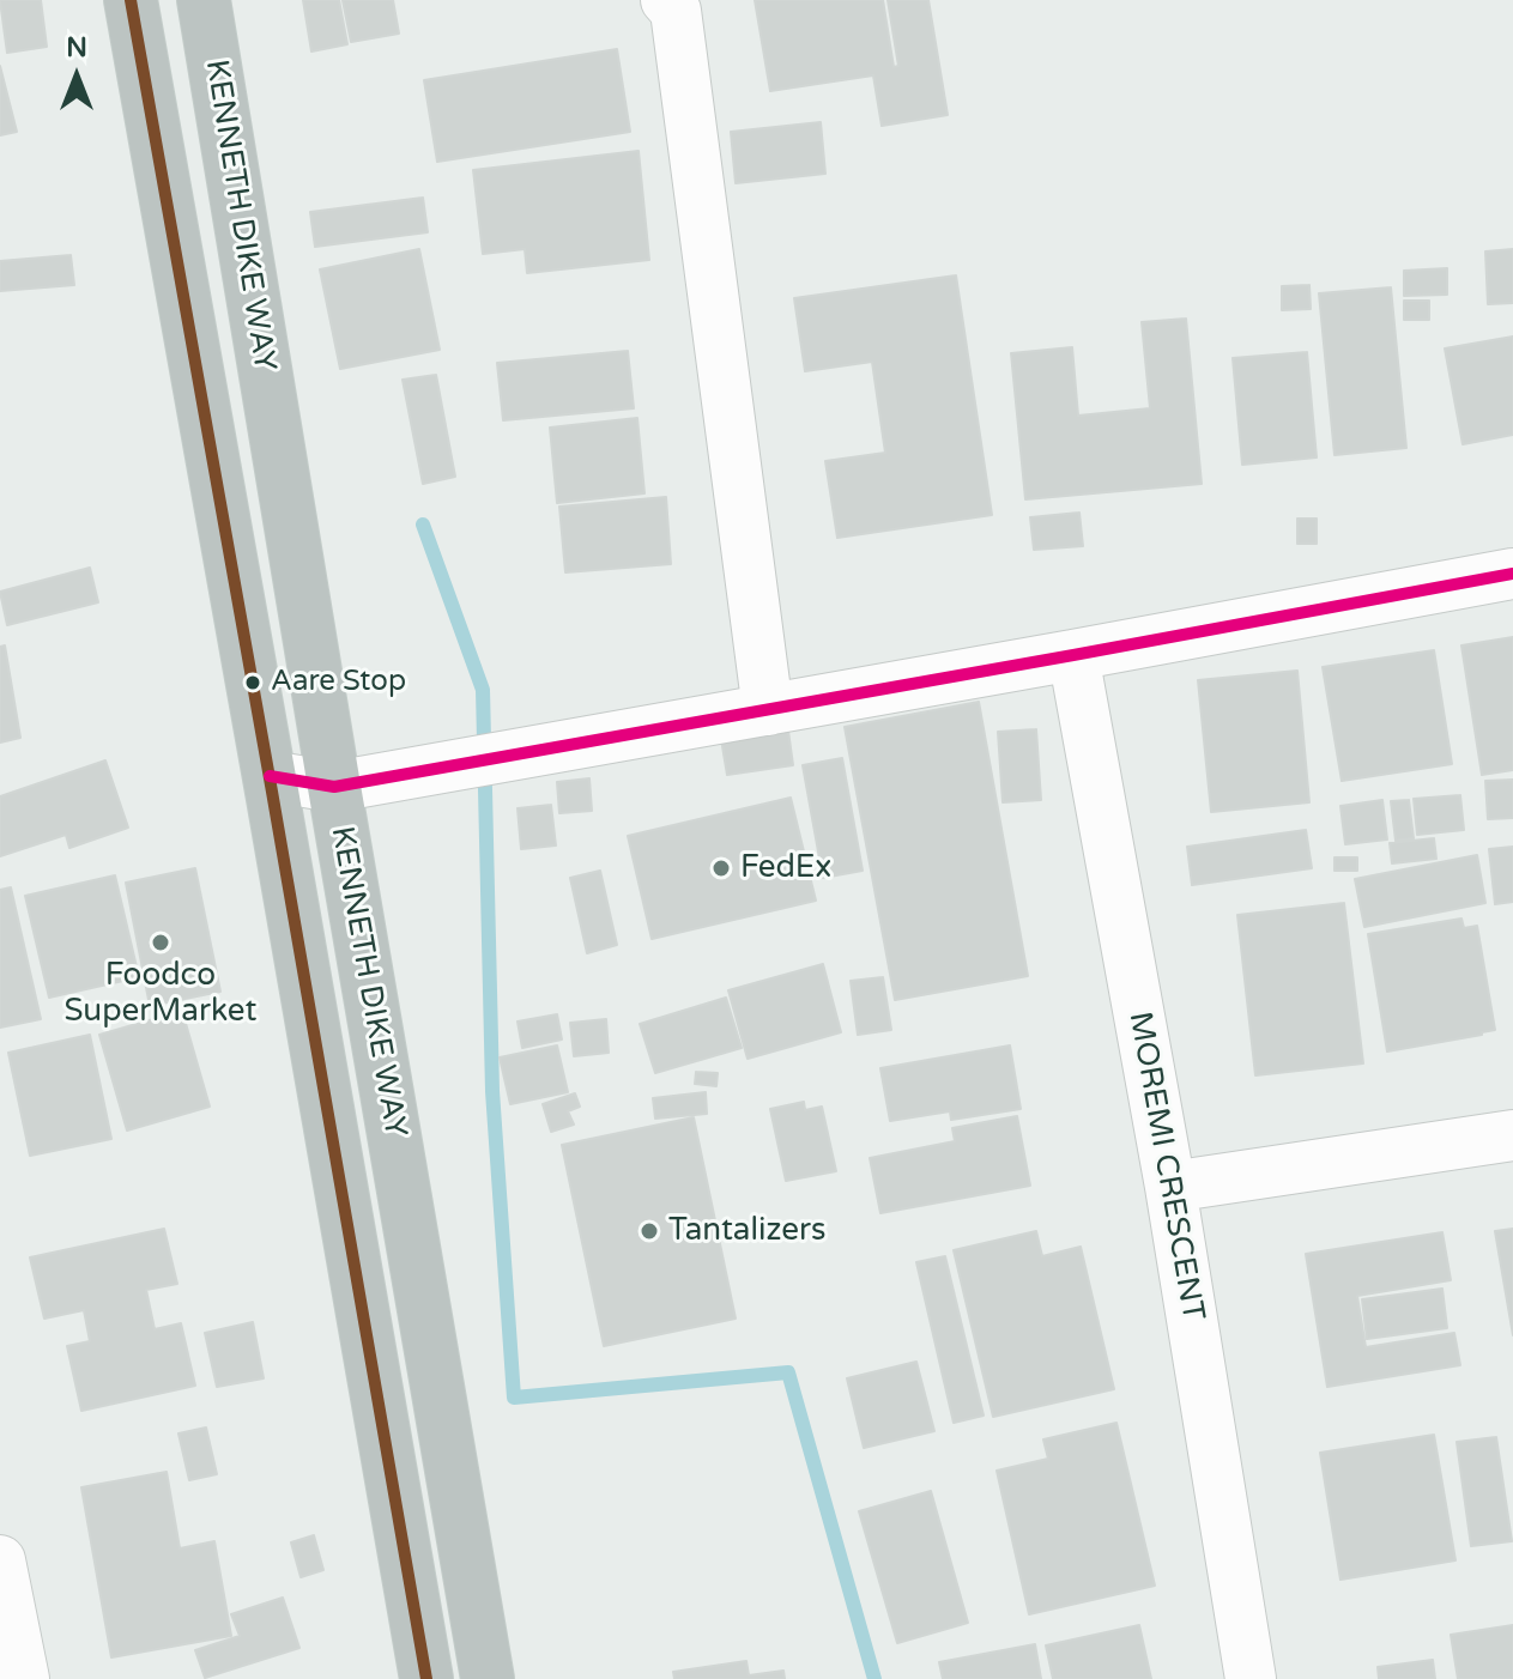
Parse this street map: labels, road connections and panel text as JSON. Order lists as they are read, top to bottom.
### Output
{
  "streets": {
    "highway": ["KENNETH DIKE WAY"],
    "street": ["MOREMI CRESCENT"]
  },
  "places": [
    "Aare Stop",
    "FedEx",
    "Foodco SuperMarket",
    "Tantalizers"
  ],
  "north": "top"
}
